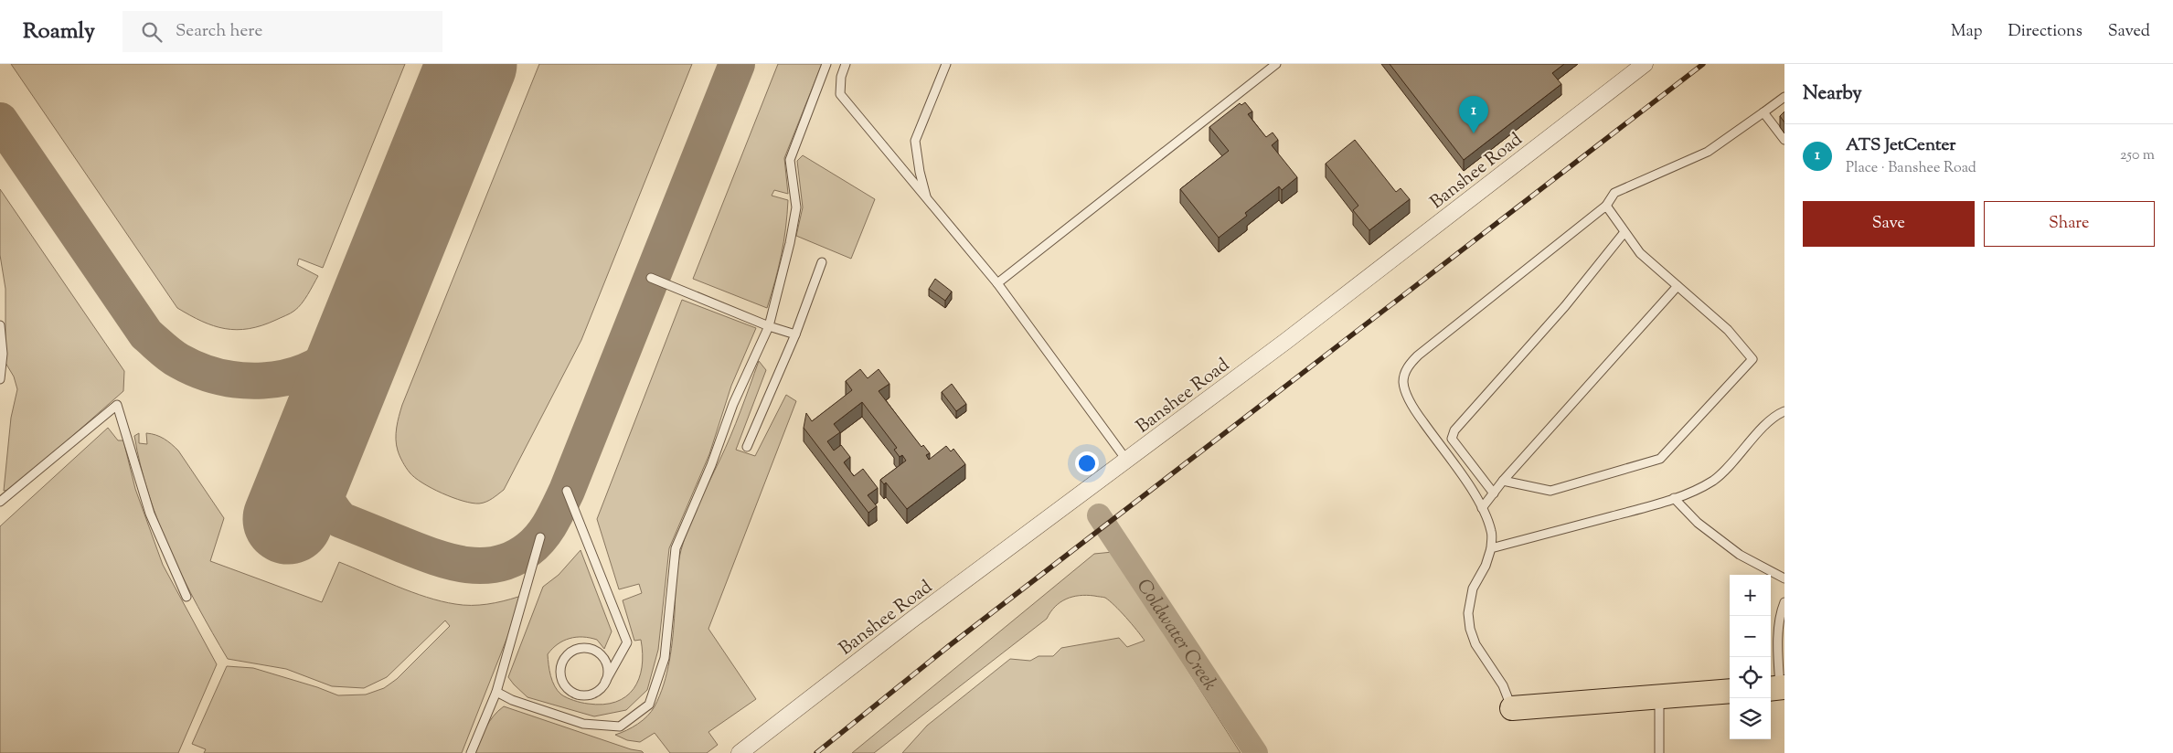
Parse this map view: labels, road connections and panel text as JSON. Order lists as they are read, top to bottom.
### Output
{
  "streets": {
    "street": ["Banshee Road"]
  },
  "water": ["Coldwater Creek"],
  "page": {
    "header": "Roamly",
    "search": "Search here",
    "nav": ["Map", "Directions", "Saved"],
    "heading": "Nearby",
    "pins": "1",
    "list": [
      {
        "mark": "1",
        "name": "ATS JetCenter",
        "note": "Place · Banshee Road",
        "value": "250 m"
      }
    ],
    "buttons": ["Save", "Share"],
    "map_buttons": ["+", "−"]
  }
}
